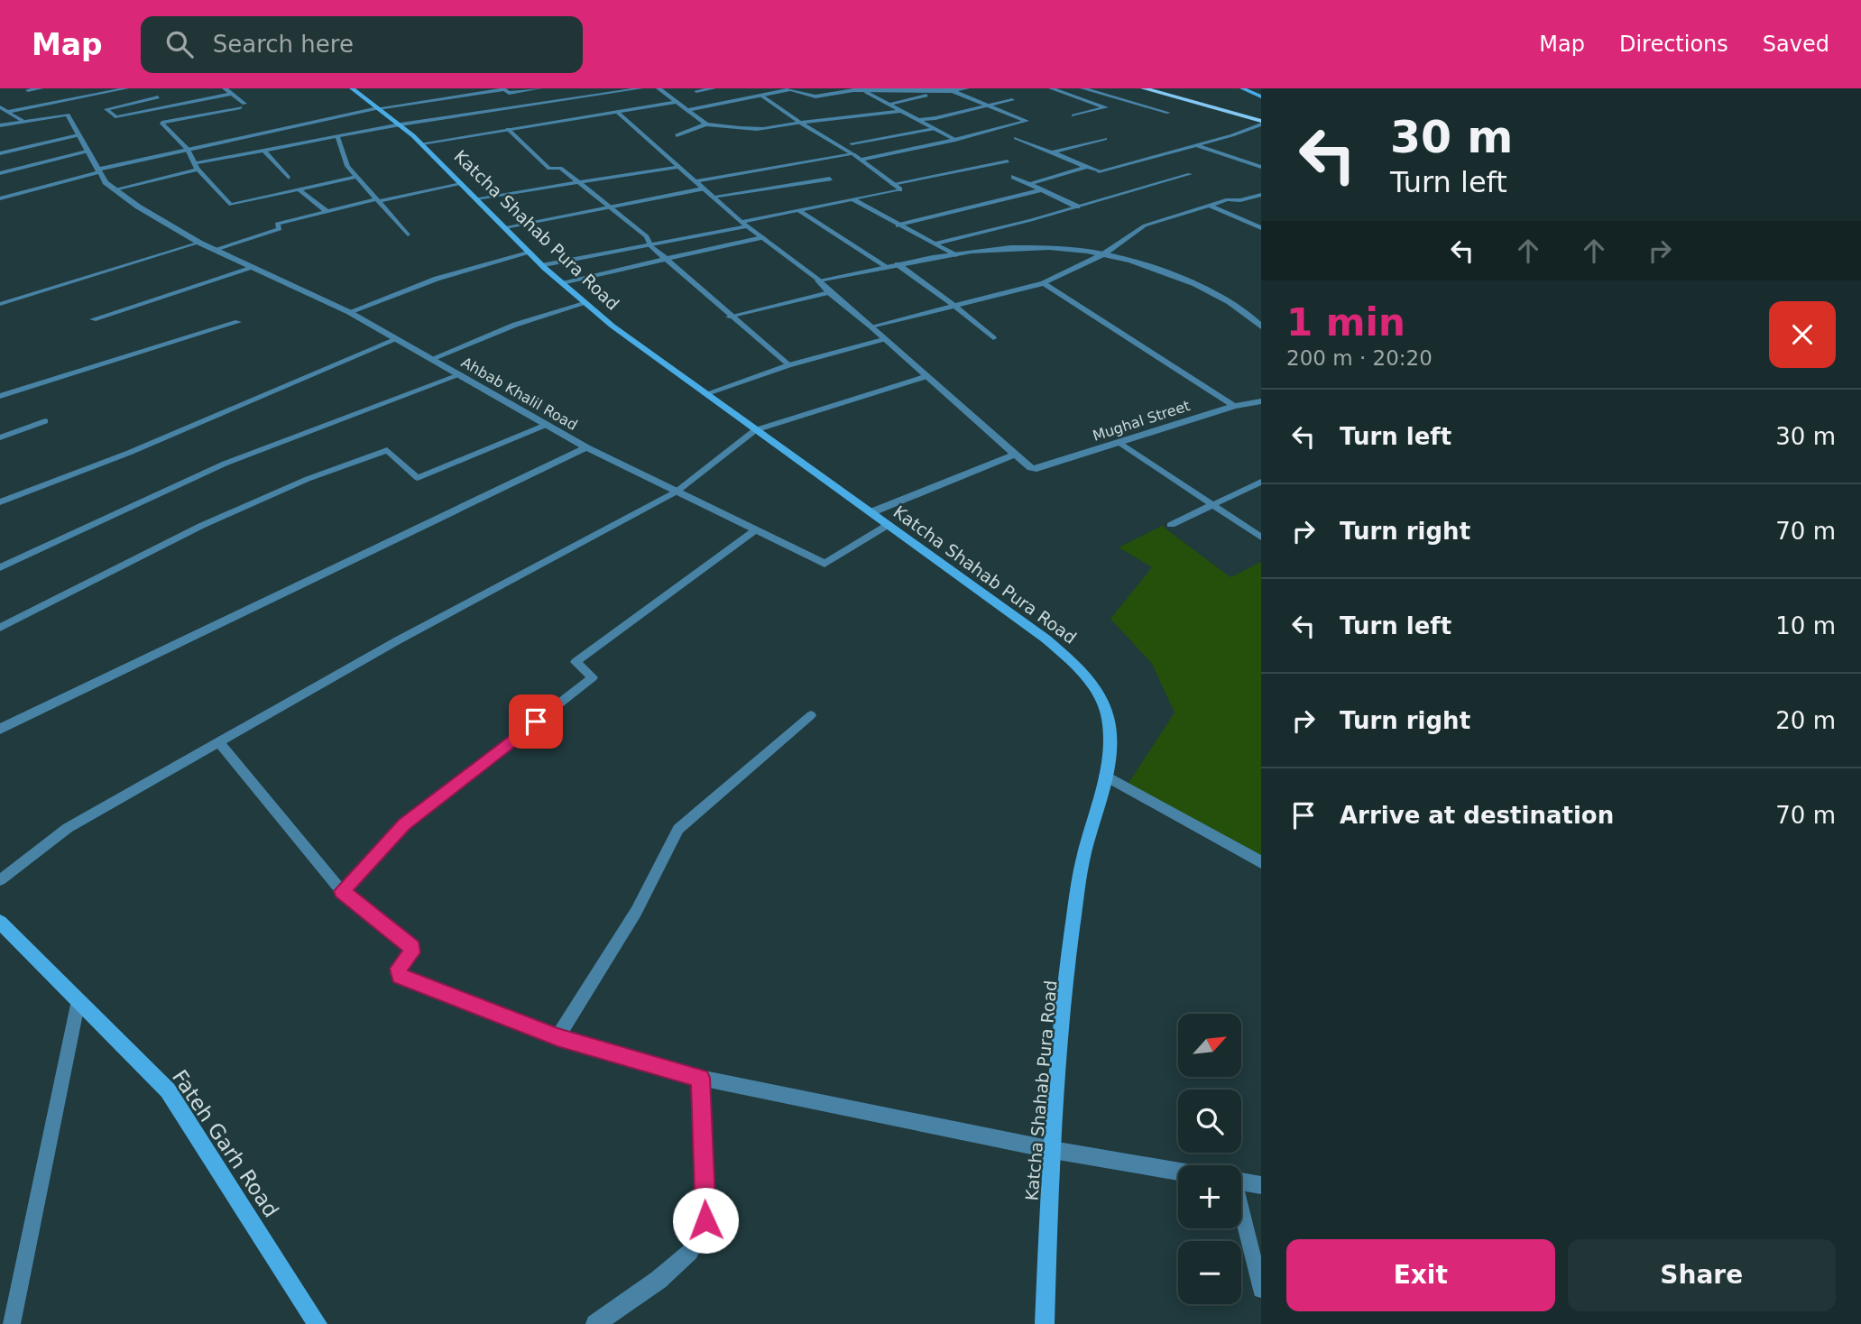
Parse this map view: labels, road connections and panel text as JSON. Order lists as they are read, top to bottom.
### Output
{
  "streets": {
    "street": [
      "Katcha Shahab Pura Road",
      "Ahbab Khalil Road",
      "Mughal Street",
      "Fateh Garh Road"
    ]
  },
  "crossings": [
    ["Katcha Shahab Pura Road", "Ahbab Khalil Road"]
  ],
  "north": "top right",
  "page": {
    "header": "Map",
    "search": "Search here",
    "nav": ["Map", "Directions", "Saved"],
    "turn": ["30 m", "Turn left"],
    "heading": ["1 min", "200 m · 20:20"],
    "list": [
      {
        "name": "Turn left",
        "value": "30 m"
      },
      {
        "name": "Turn right",
        "value": "70 m"
      },
      {
        "name": "Turn left",
        "value": "10 m"
      },
      {
        "name": "Turn right",
        "value": "20 m"
      },
      {
        "name": "Arrive at destination",
        "value": "70 m"
      }
    ],
    "map_buttons": ["+", "−"],
    "buttons": ["Exit", "Share"]
  }
}
